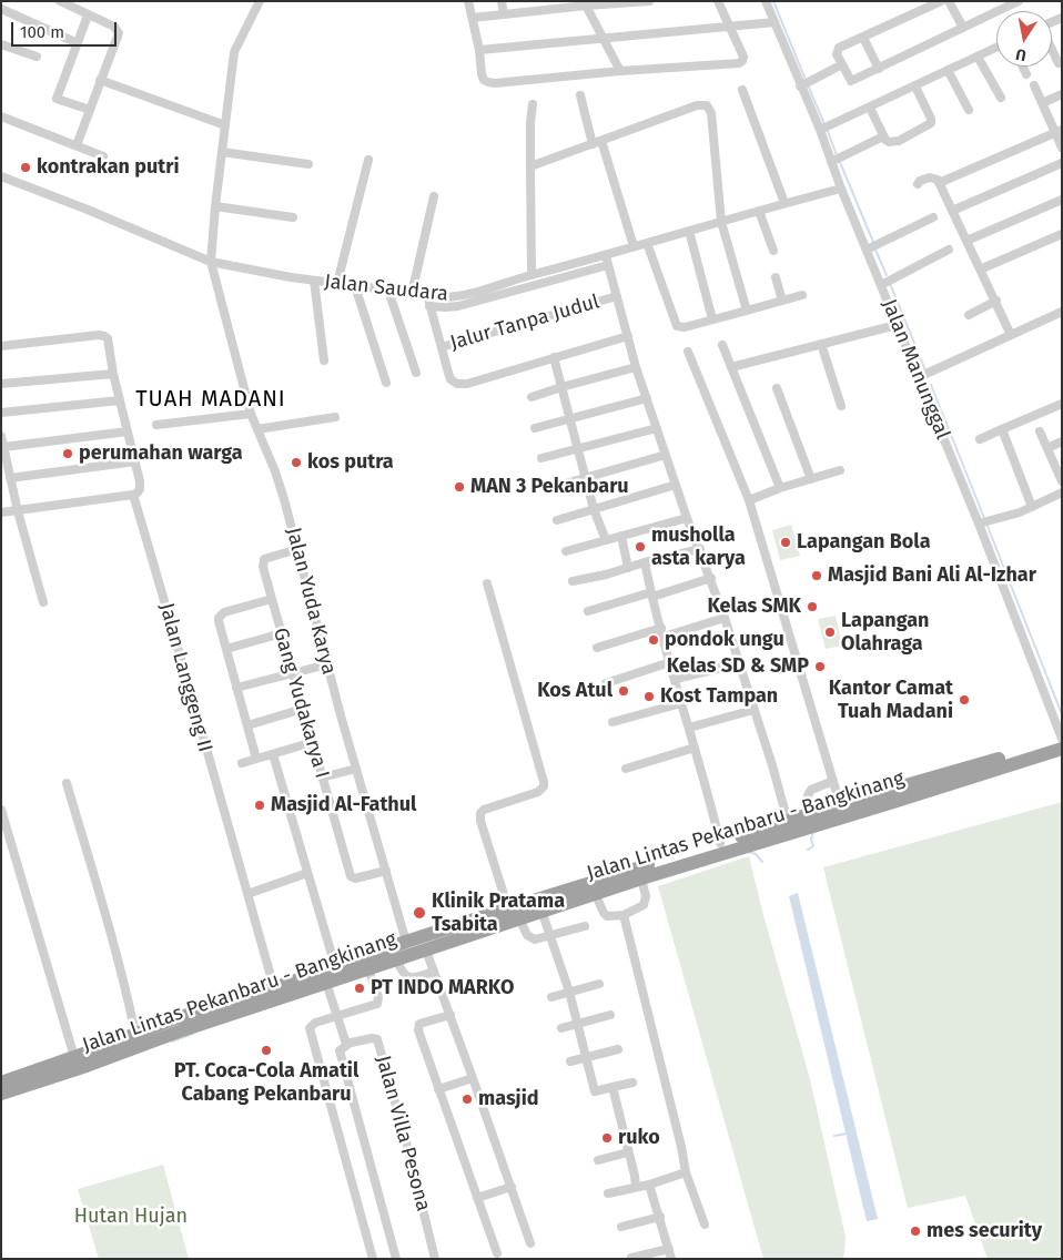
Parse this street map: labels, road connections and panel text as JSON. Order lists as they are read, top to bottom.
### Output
{
  "streets": {
    "highway": ["Jalan Lintas Pekanbaru - Bangkinang"],
    "street": [
      "Jalan Saudara",
      "Jalur Tanpa Judul",
      "Jalan Manunggal",
      "Jalan Yuda Karya",
      "Jalan Langgeng II",
      "Gang Yudakarya I",
      "Jalan Villa Pesona"
    ]
  },
  "crossings": [
    ["Jalan Saudara", "Jalur Tanpa Judul"],
    ["Jalan Saudara", "Jalan Manunggal"],
    ["Jalan Saudara", "Jalan Yuda Karya"],
    ["Jalan Manunggal", "Jalan Lintas Pekanbaru - Bangkinang"],
    ["Jalan Yuda Karya", "Gang Yudakarya I"],
    ["Jalan Yuda Karya", "Jalan Lintas Pekanbaru - Bangkinang"],
    ["Jalan Langgeng II", "Jalan Lintas Pekanbaru - Bangkinang"],
    ["Jalan Lintas Pekanbaru - Bangkinang", "Jalan Villa Pesona"]
  ],
  "districts": ["TUAH MADANI"],
  "parks": ["Hutan Hujan"],
  "places": [
    "kontrakan putri",
    "perumahan warga",
    "kos putra",
    "MAN 3 Pekanbaru",
    "Lapangan Bola",
    "musholla asta karya",
    "Masjid Bani Ali Al-Izhar",
    "Kelas SMK",
    "Lapangan Olahraga",
    "pondok ungu",
    "Kelas SD & SMP",
    "Kos Atul",
    "Kost Tampan",
    "Kantor Camat Tuah Madani",
    "Masjid Al-Fathul",
    "Klinik Pratama Tsabita",
    "PT INDO MARKO",
    "PT. Coca-Cola Amatil Cabang Pekanbaru",
    "masjid",
    "ruko",
    "mes security"
  ],
  "scale_bar": "100 m",
  "north": "bottom"
}
